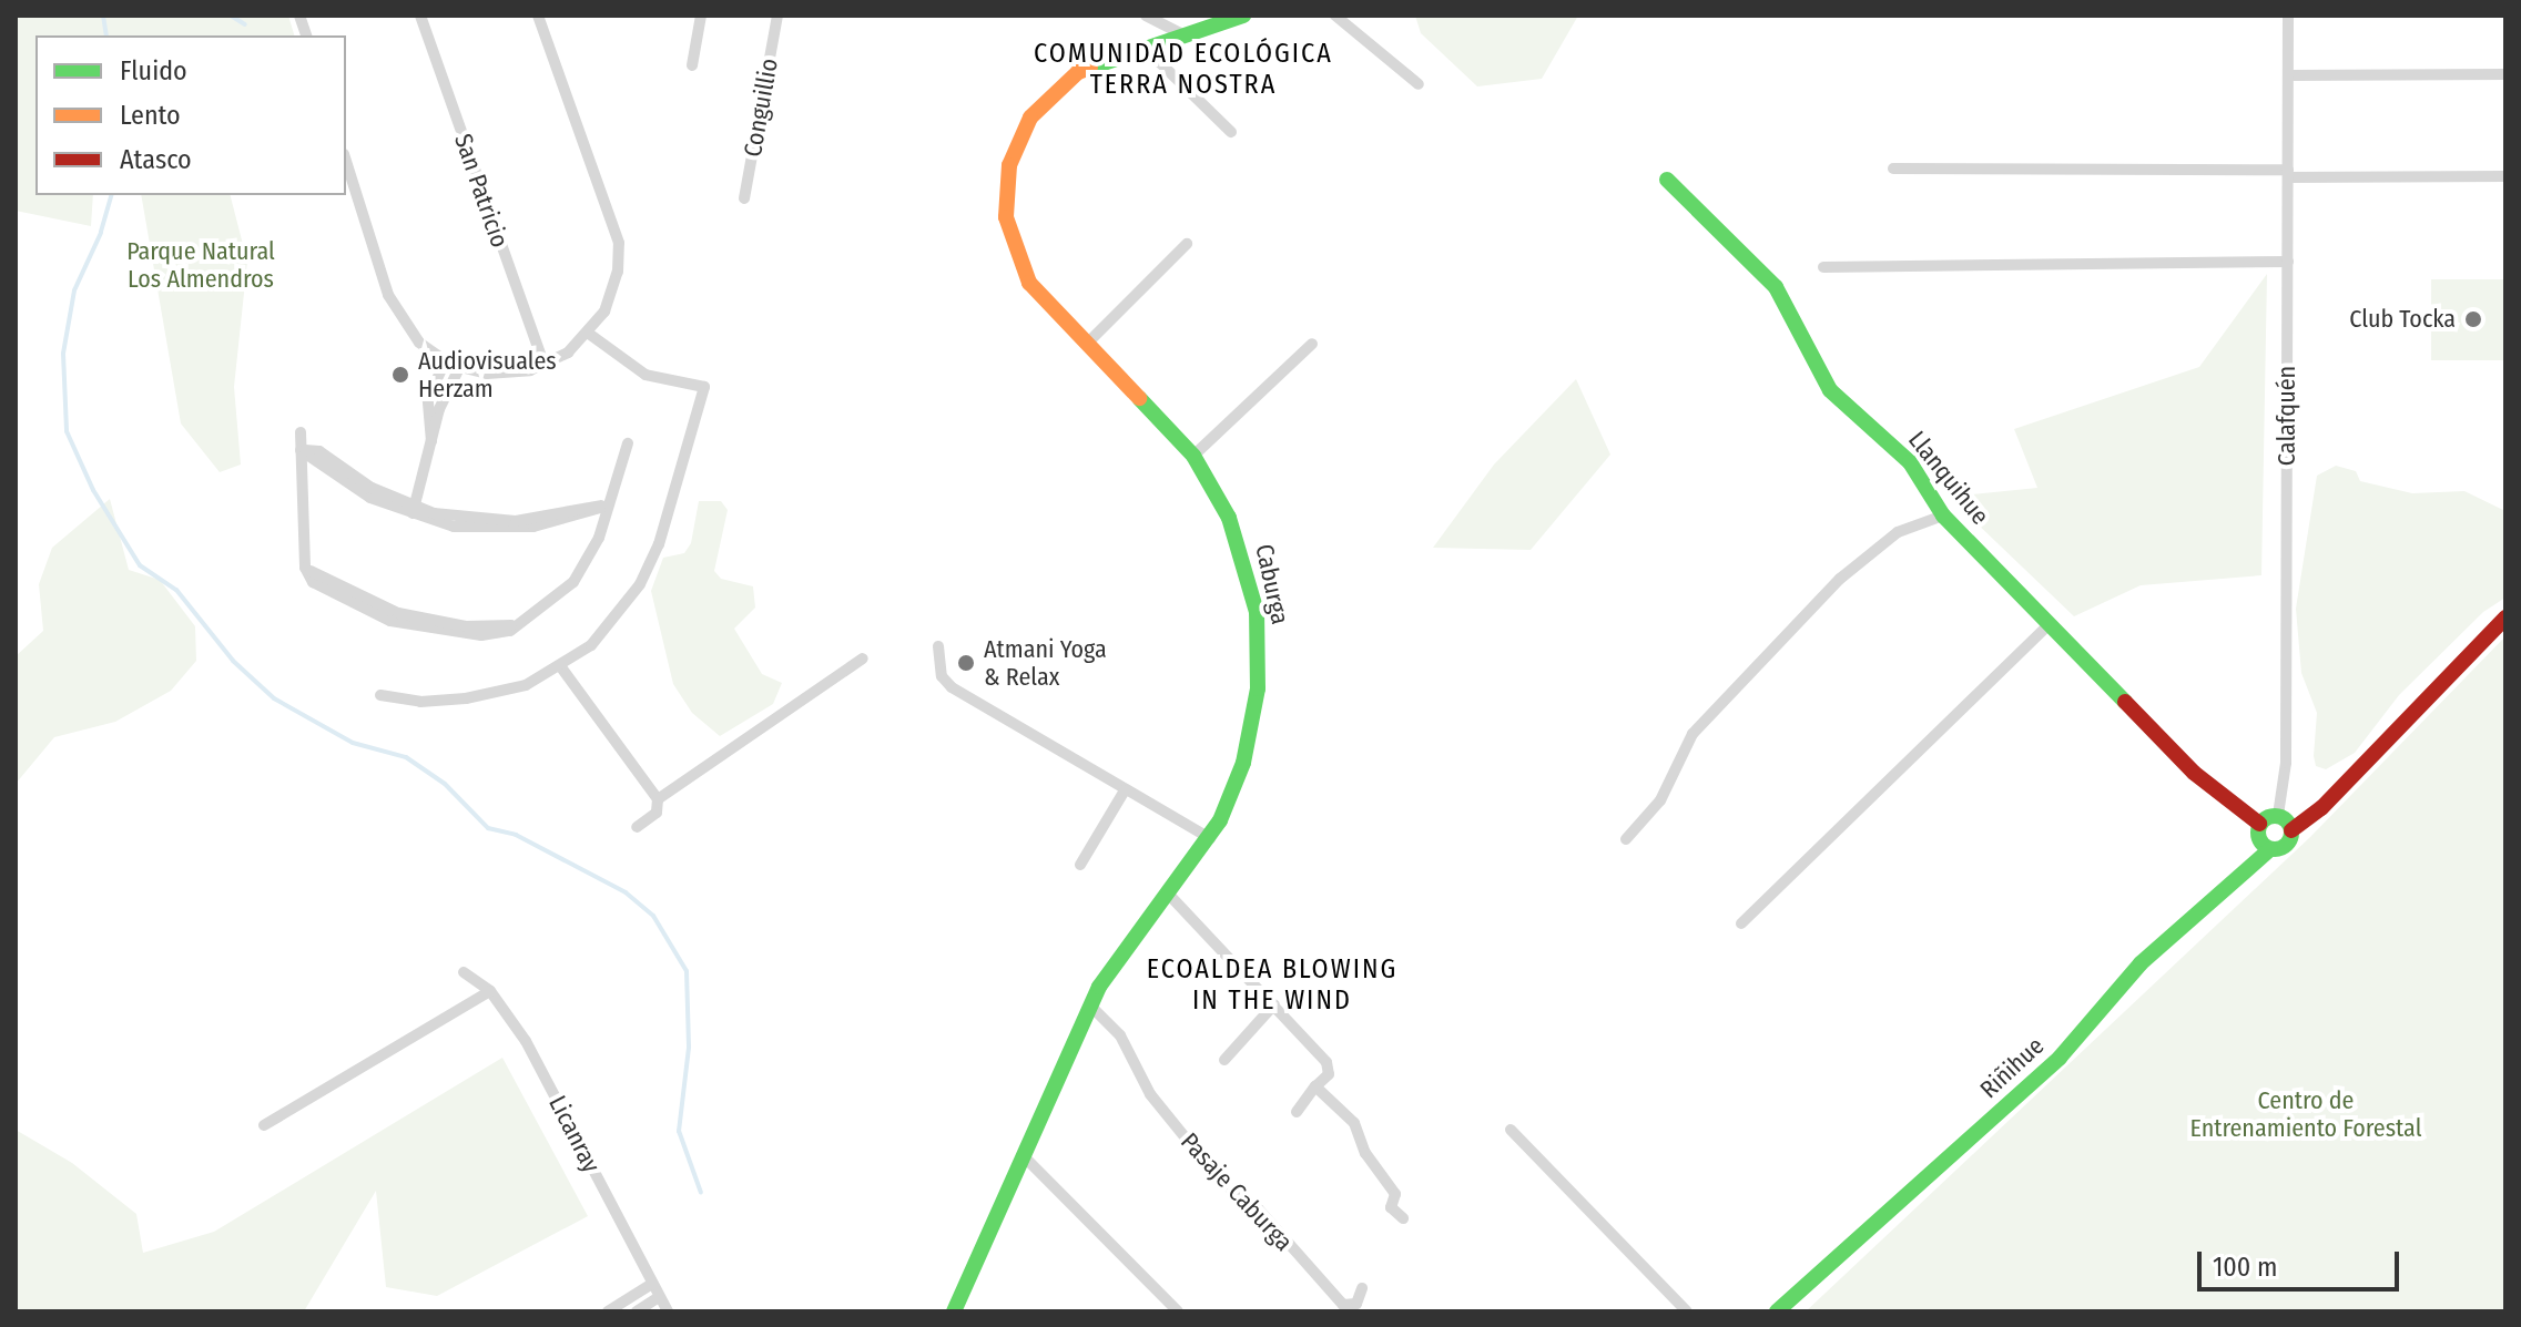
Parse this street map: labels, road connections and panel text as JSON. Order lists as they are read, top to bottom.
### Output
{
  "streets": {
    "street": [
      "Conguillio",
      "San Patricio",
      "Calafquén",
      "Llanquihue",
      "Caburga",
      "Riñihue",
      "Licanray",
      "Pasaje Caburga"
    ]
  },
  "crossings": [
    ["Calafquén", "Llanquihue"],
    ["Calafquén", "Riñihue"],
    ["Llanquihue", "Riñihue"],
    ["Caburga", "Pasaje Caburga"]
  ],
  "districts": ["COMUNIDAD ECOLÓGICA TERRA NOSTRA", "ECOALDEA BLOWING IN THE WIND"],
  "parks": ["Parque Natural Los Almendros", "Centro de Entrenamiento Forestal"],
  "places": ["Club Tocka", "Audiovisuales Herzam", "Atmani Yoga & Relax"],
  "legend": ["Fluido", "Lento", "Atasco"],
  "scale_bar": "100 m"
}
